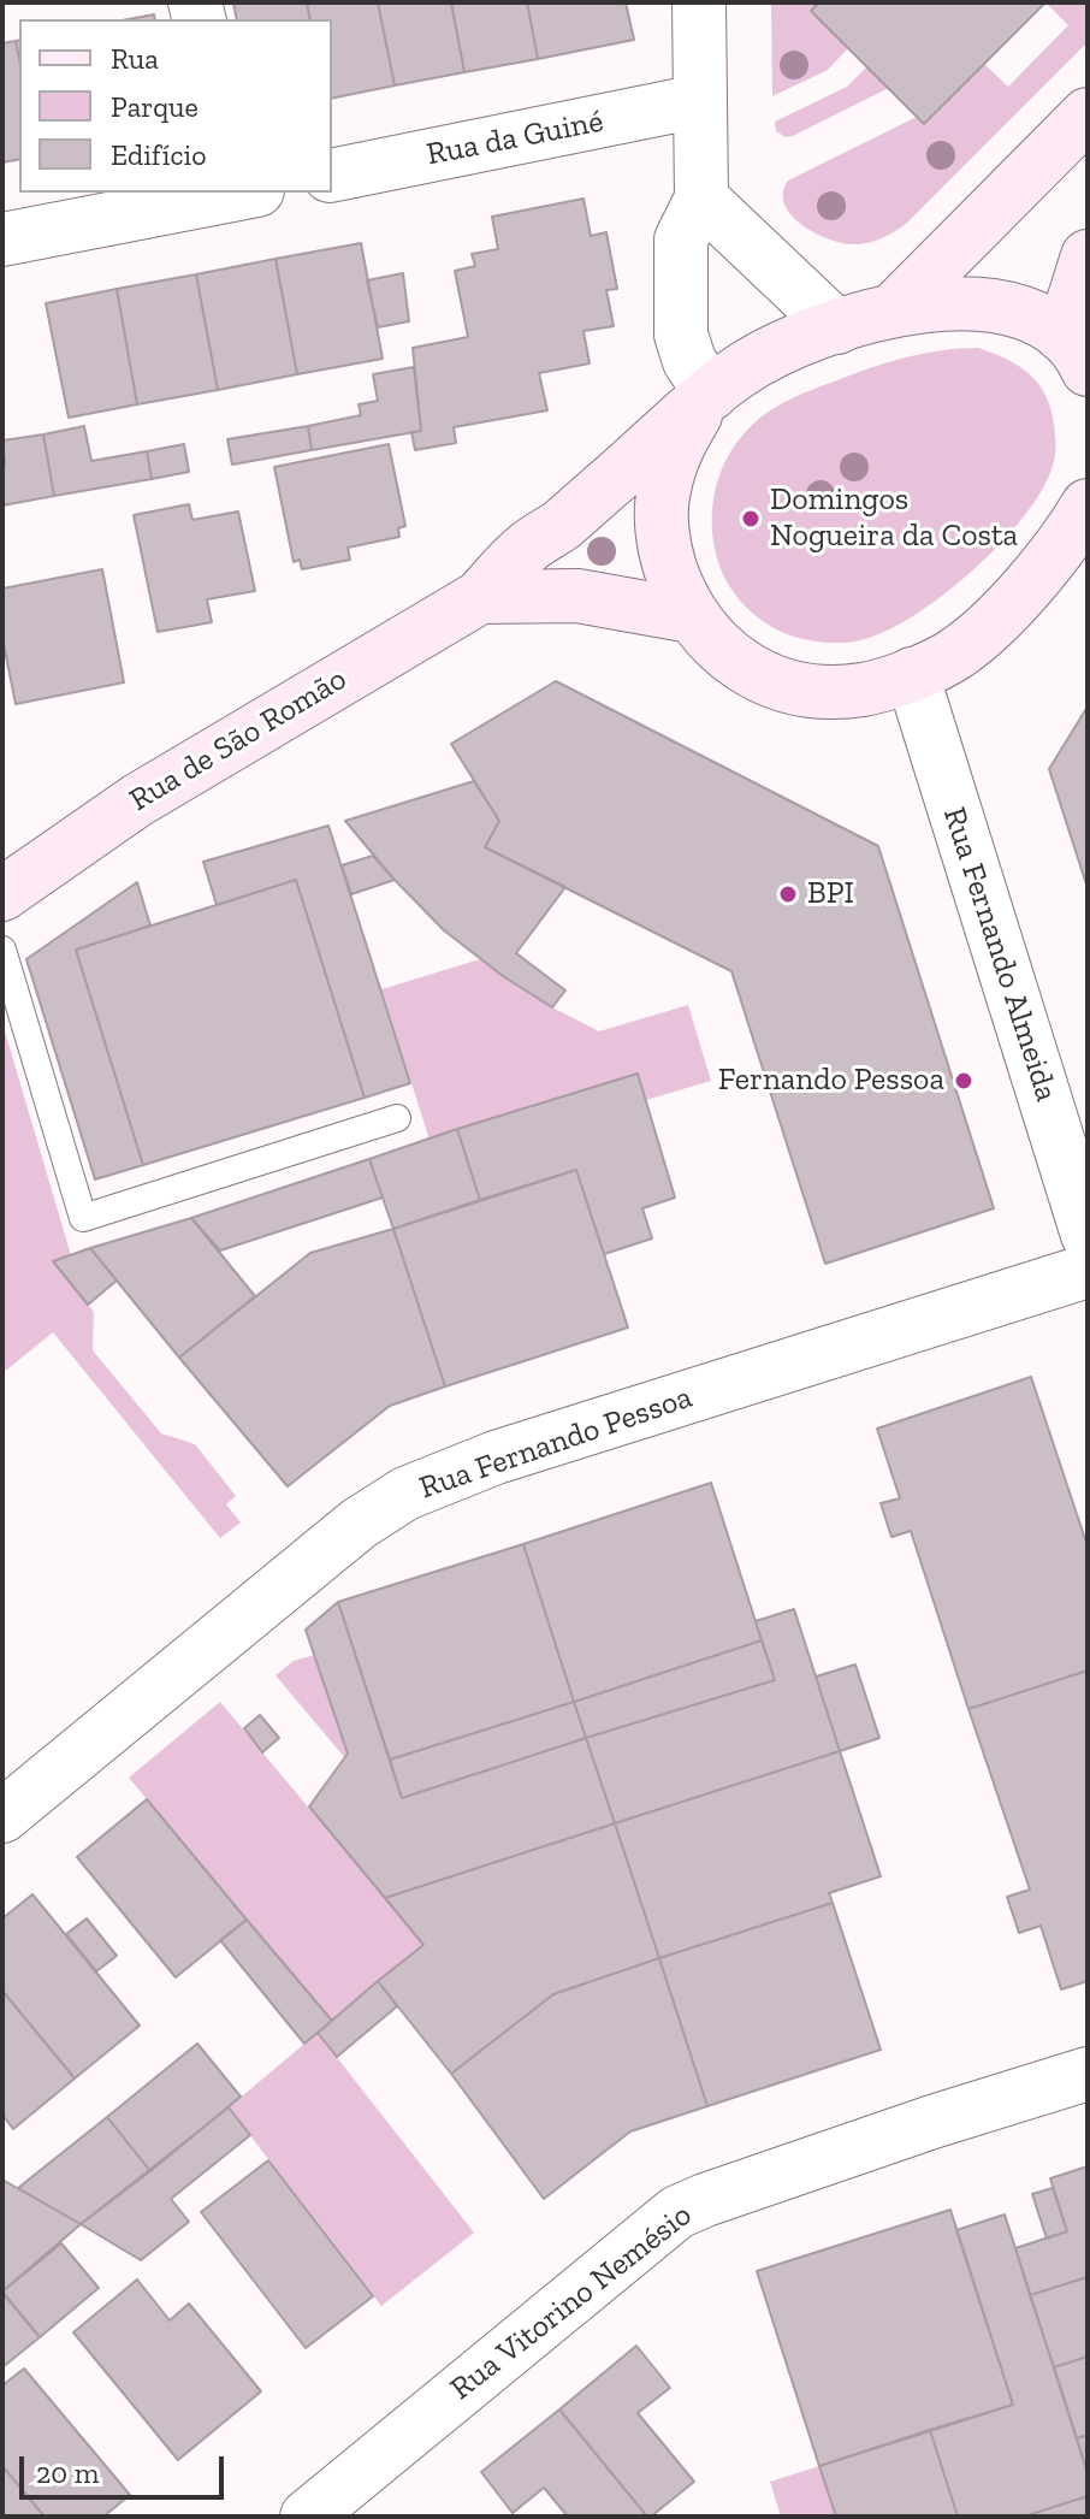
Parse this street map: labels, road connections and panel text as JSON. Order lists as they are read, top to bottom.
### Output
{
  "streets": {
    "main road": ["Rua de São Romão"],
    "street": [
      "Rua da Guiné",
      "Rua Fernando Almeida",
      "Rua Fernando Pessoa",
      "Rua Vitorino Nemésio"
    ]
  },
  "crossings": [
    ["Rua de São Romão", "Rua Fernando Almeida"]
  ],
  "places": ["Domingos Nogueira da Costa", "BPI", "Fernando Pessoa"],
  "legend": ["Rua", "Parque", "Edifício"],
  "scale_bar": "20 m"
}
